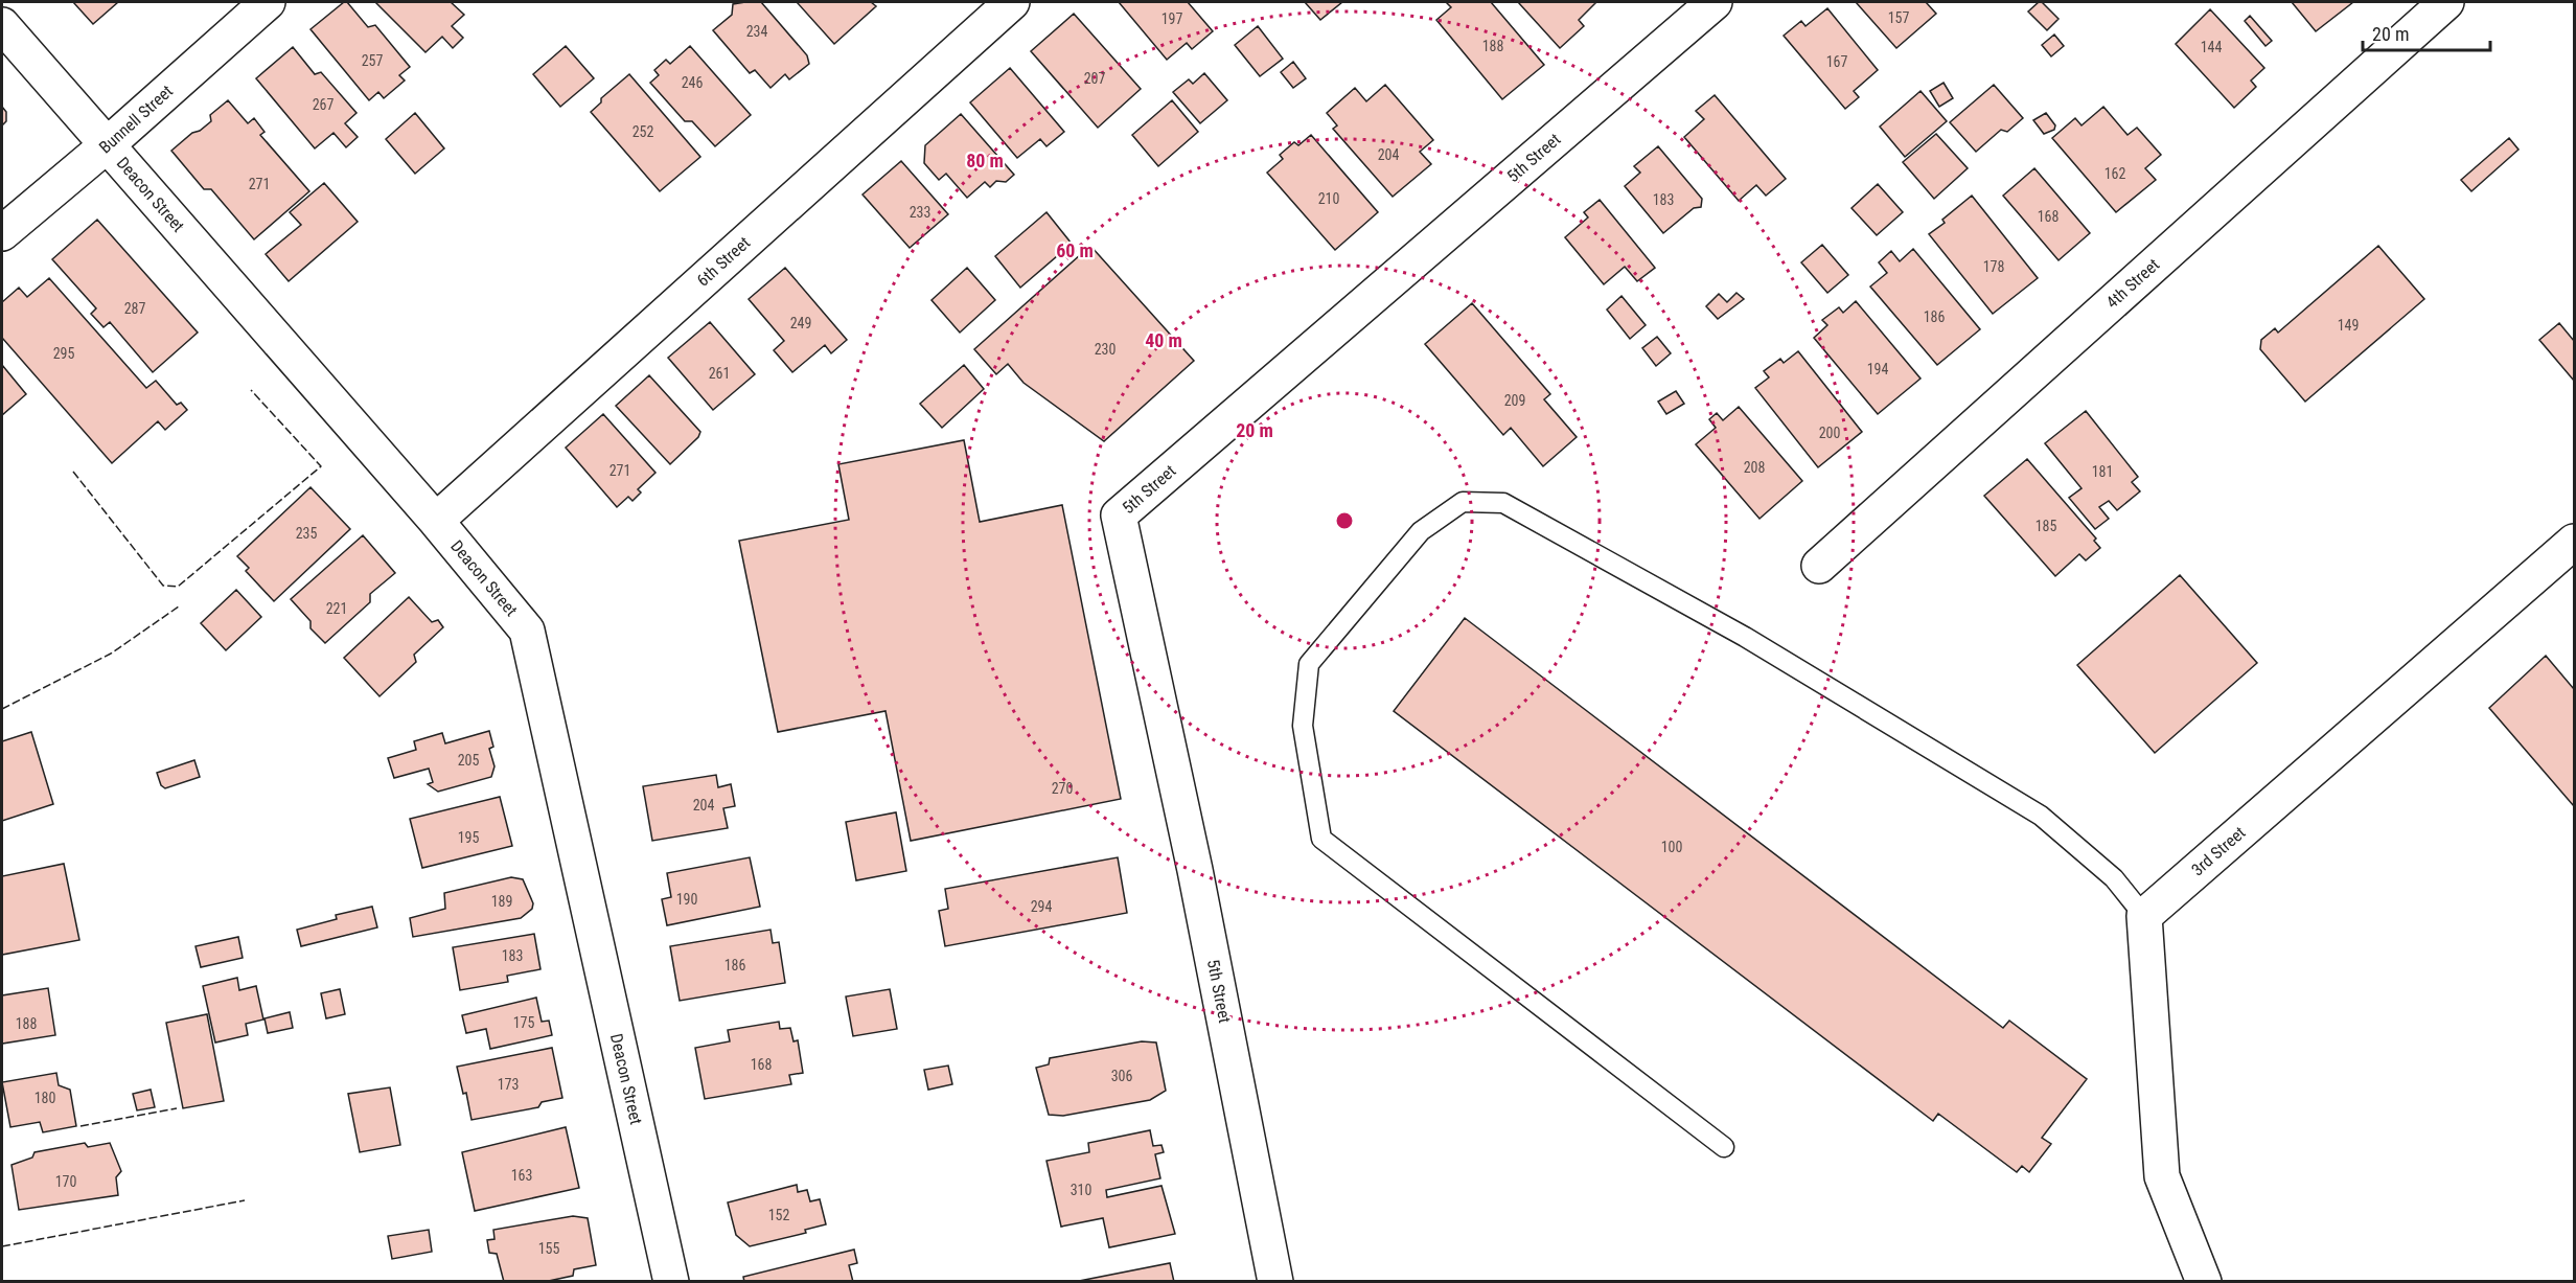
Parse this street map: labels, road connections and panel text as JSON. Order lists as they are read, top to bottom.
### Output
{
  "streets": {
    "street": [
      "Bunnell Street",
      "5th Street",
      "Deacon Street",
      "6th Street",
      "4th Street",
      "3rd Street"
    ]
  },
  "crossings": [
    ["Bunnell Street", "Deacon Street"],
    ["Deacon Street", "6th Street"]
  ],
  "house_numbers": [
    "157",
    "197",
    "234",
    "188",
    "144",
    "257",
    "167",
    "207",
    "246",
    "267",
    "252",
    "204",
    "162",
    "271",
    "210",
    "183",
    "233",
    "168",
    "178",
    "287",
    "186",
    "249",
    "149",
    "230",
    "295",
    "194",
    "261",
    "209",
    "200",
    "208",
    "271",
    "181",
    "185",
    "235",
    "221",
    "205",
    "270",
    "204",
    "195",
    "100",
    "190",
    "189",
    "294",
    "183",
    "186",
    "175",
    "188",
    "168",
    "306",
    "173",
    "180",
    "163",
    "170",
    "310",
    "152",
    "155"
  ],
  "scale_bar": "20 m",
  "rings": [
    "80 m",
    "60 m",
    "40 m",
    "20 m"
  ]
}
